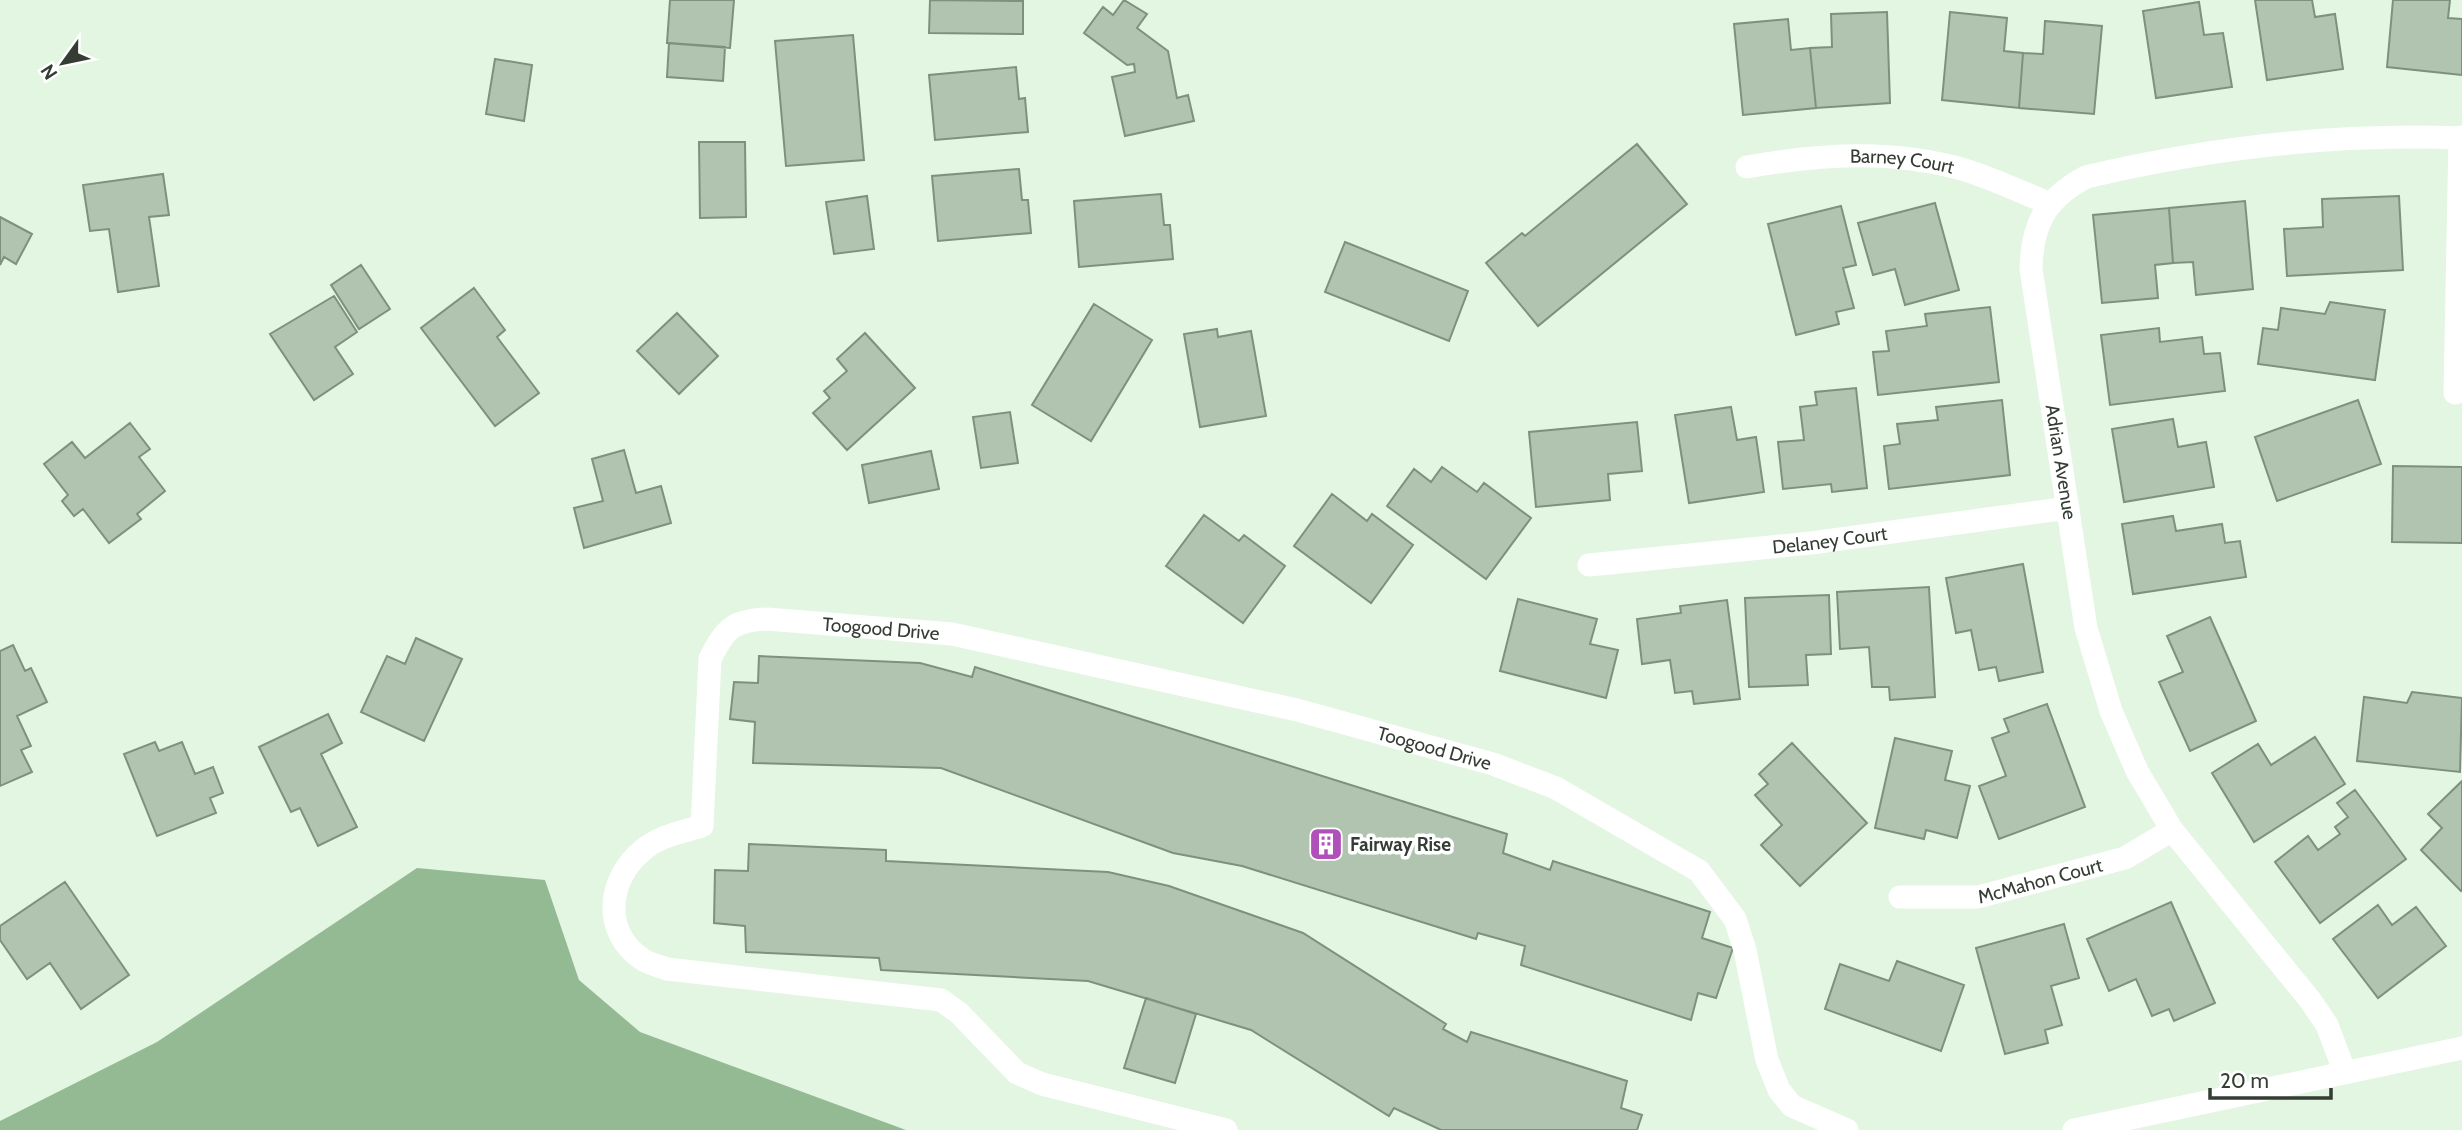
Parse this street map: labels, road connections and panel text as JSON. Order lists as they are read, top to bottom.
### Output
{
  "streets": {
    "lane": [
      "Barney Court",
      "Adrian Avenue",
      "Delaney Court",
      "Toogood Drive",
      "McMahon Court"
    ]
  },
  "crossings": [
    ["Barney Court", "Adrian Avenue"],
    ["Adrian Avenue", "Delaney Court"],
    ["Adrian Avenue", "McMahon Court"]
  ],
  "places": {
    "building": ["Fairway Rise"]
  },
  "scale_bar": "20 m",
  "north": "bottom left"
}
